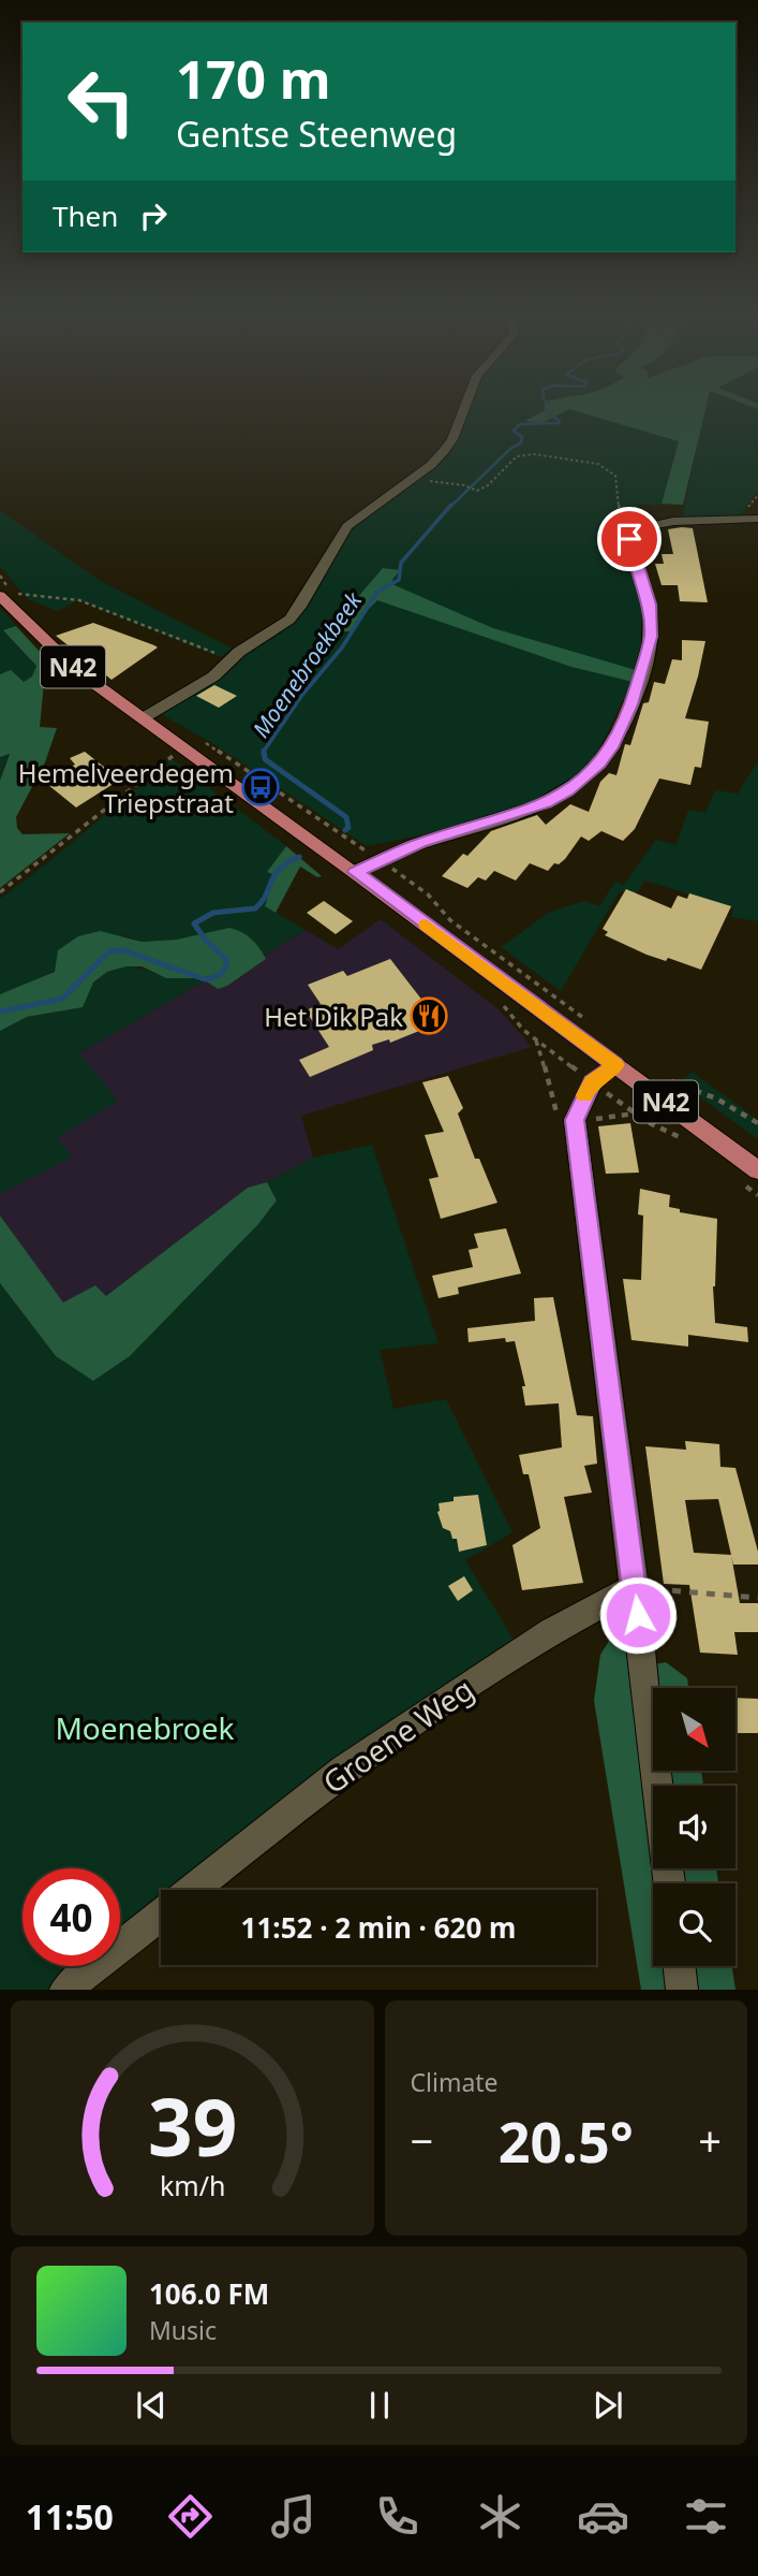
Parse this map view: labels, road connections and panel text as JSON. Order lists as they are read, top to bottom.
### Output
{
  "streets": {
    "main road": ["N42"],
    "street": ["Groene Weg"]
  },
  "water": ["Moenebroekbeek"],
  "parks": ["Moenebroek"],
  "places": {
    "bus stop": ["Hemelveerdegem Triepstraat"],
    "restaurant": ["Het Dik Pak"]
  },
  "north": "bottom right",
  "page": {
    "turn": ["170 m", "Gentse Steenweg"],
    "then": "Then",
    "limit": "40",
    "trip": "11:52 · 2 min · 620 m",
    "tile": "Climate",
    "heat": ["−", "20.5°", "+"],
    "song": ["106.0 FM", "Music"],
    "tabs": "11:50",
    "gauge": ["39", "km/h"]
  }
}
